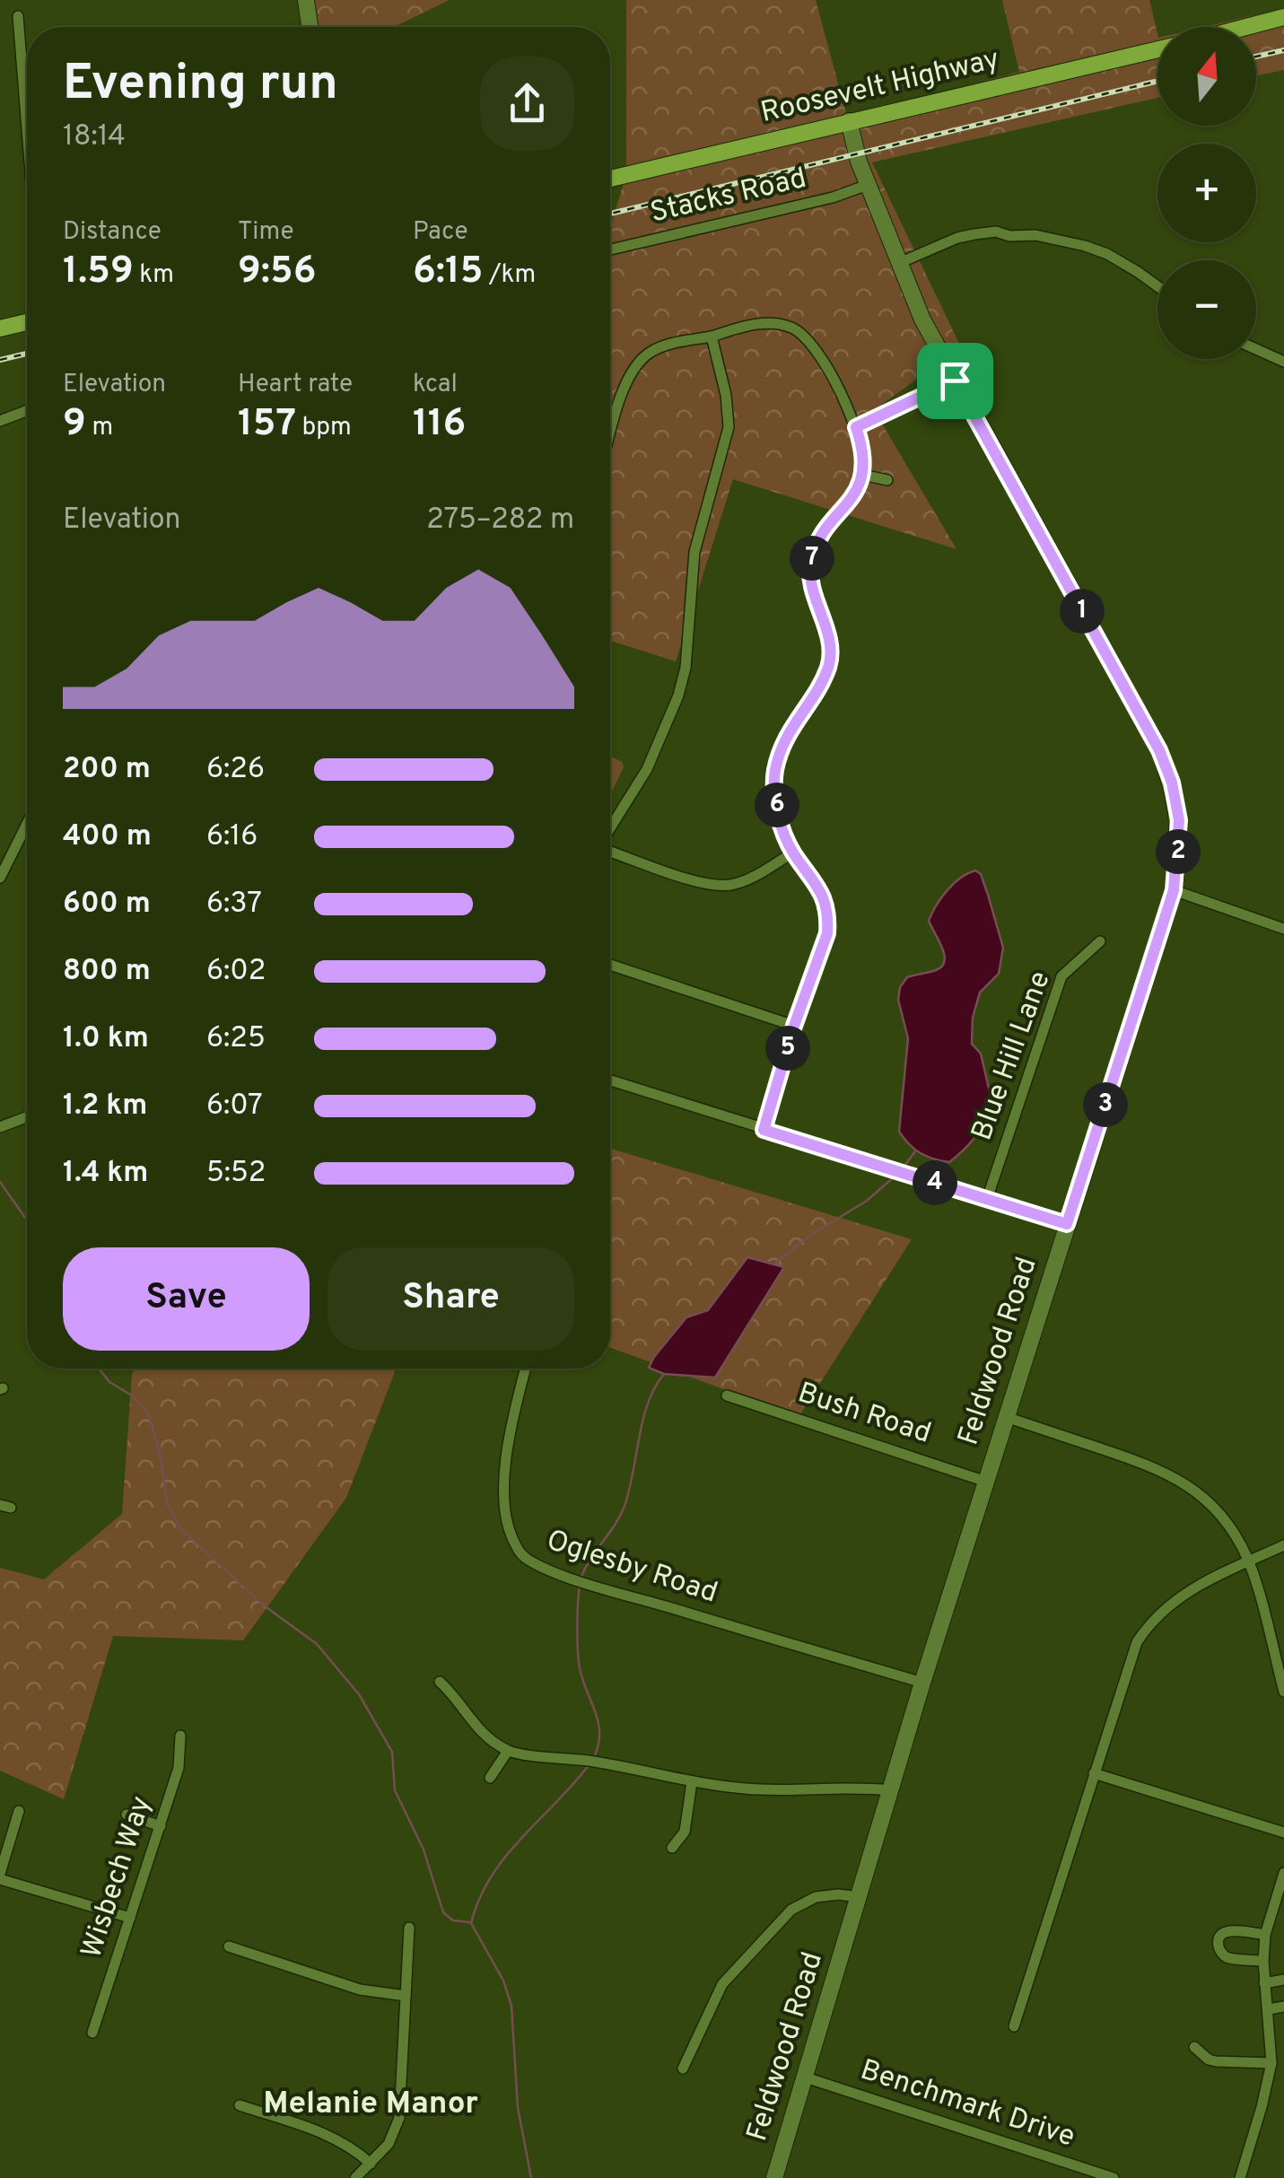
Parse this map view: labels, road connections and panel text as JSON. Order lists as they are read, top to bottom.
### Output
{
  "streets": {
    "main road": ["Roosevelt Highway"],
    "street": [
      "Stacks Road",
      "Blue Hill Lane",
      "Feldwood Road",
      "Bush Road",
      "Oglesby Road",
      "Wisbech Way",
      "Benchmark Drive"
    ]
  },
  "crossings": [
    ["Roosevelt Highway", "Feldwood Road"],
    ["Stacks Road", "Feldwood Road"],
    ["Feldwood Road", "Bush Road"],
    ["Feldwood Road", "Oglesby Road"],
    ["Feldwood Road", "Benchmark Drive"]
  ],
  "districts": ["Melanie Manor"],
  "north": "top",
  "page": {
    "map_buttons": ["+", "−"],
    "heading": ["Evening run", "18:14"],
    "stats": [
      ["Distance", "1.59 km"],
      ["Time", "9:56"],
      ["Pace", "6:15 /km"],
      ["Elevation", "9 m"],
      ["Heart rate", "157 bpm"],
      ["kcal", "116"]
    ],
    "chart": ["Elevation", "275–282 m"],
    "pins": [
      "7",
      "1",
      "6",
      "2",
      "5",
      "3",
      "4"
    ],
    "list": [
      {
        "name": "200 m",
        "note": "6:26"
      },
      {
        "name": "400 m",
        "note": "6:16"
      },
      {
        "name": "600 m",
        "note": "6:37"
      },
      {
        "name": "800 m",
        "note": "6:02"
      },
      {
        "name": "1.0 km",
        "note": "6:25"
      },
      {
        "name": "1.2 km",
        "note": "6:07"
      },
      {
        "name": "1.4 km",
        "note": "5:52"
      }
    ],
    "buttons": ["Save", "Share"]
  }
}
